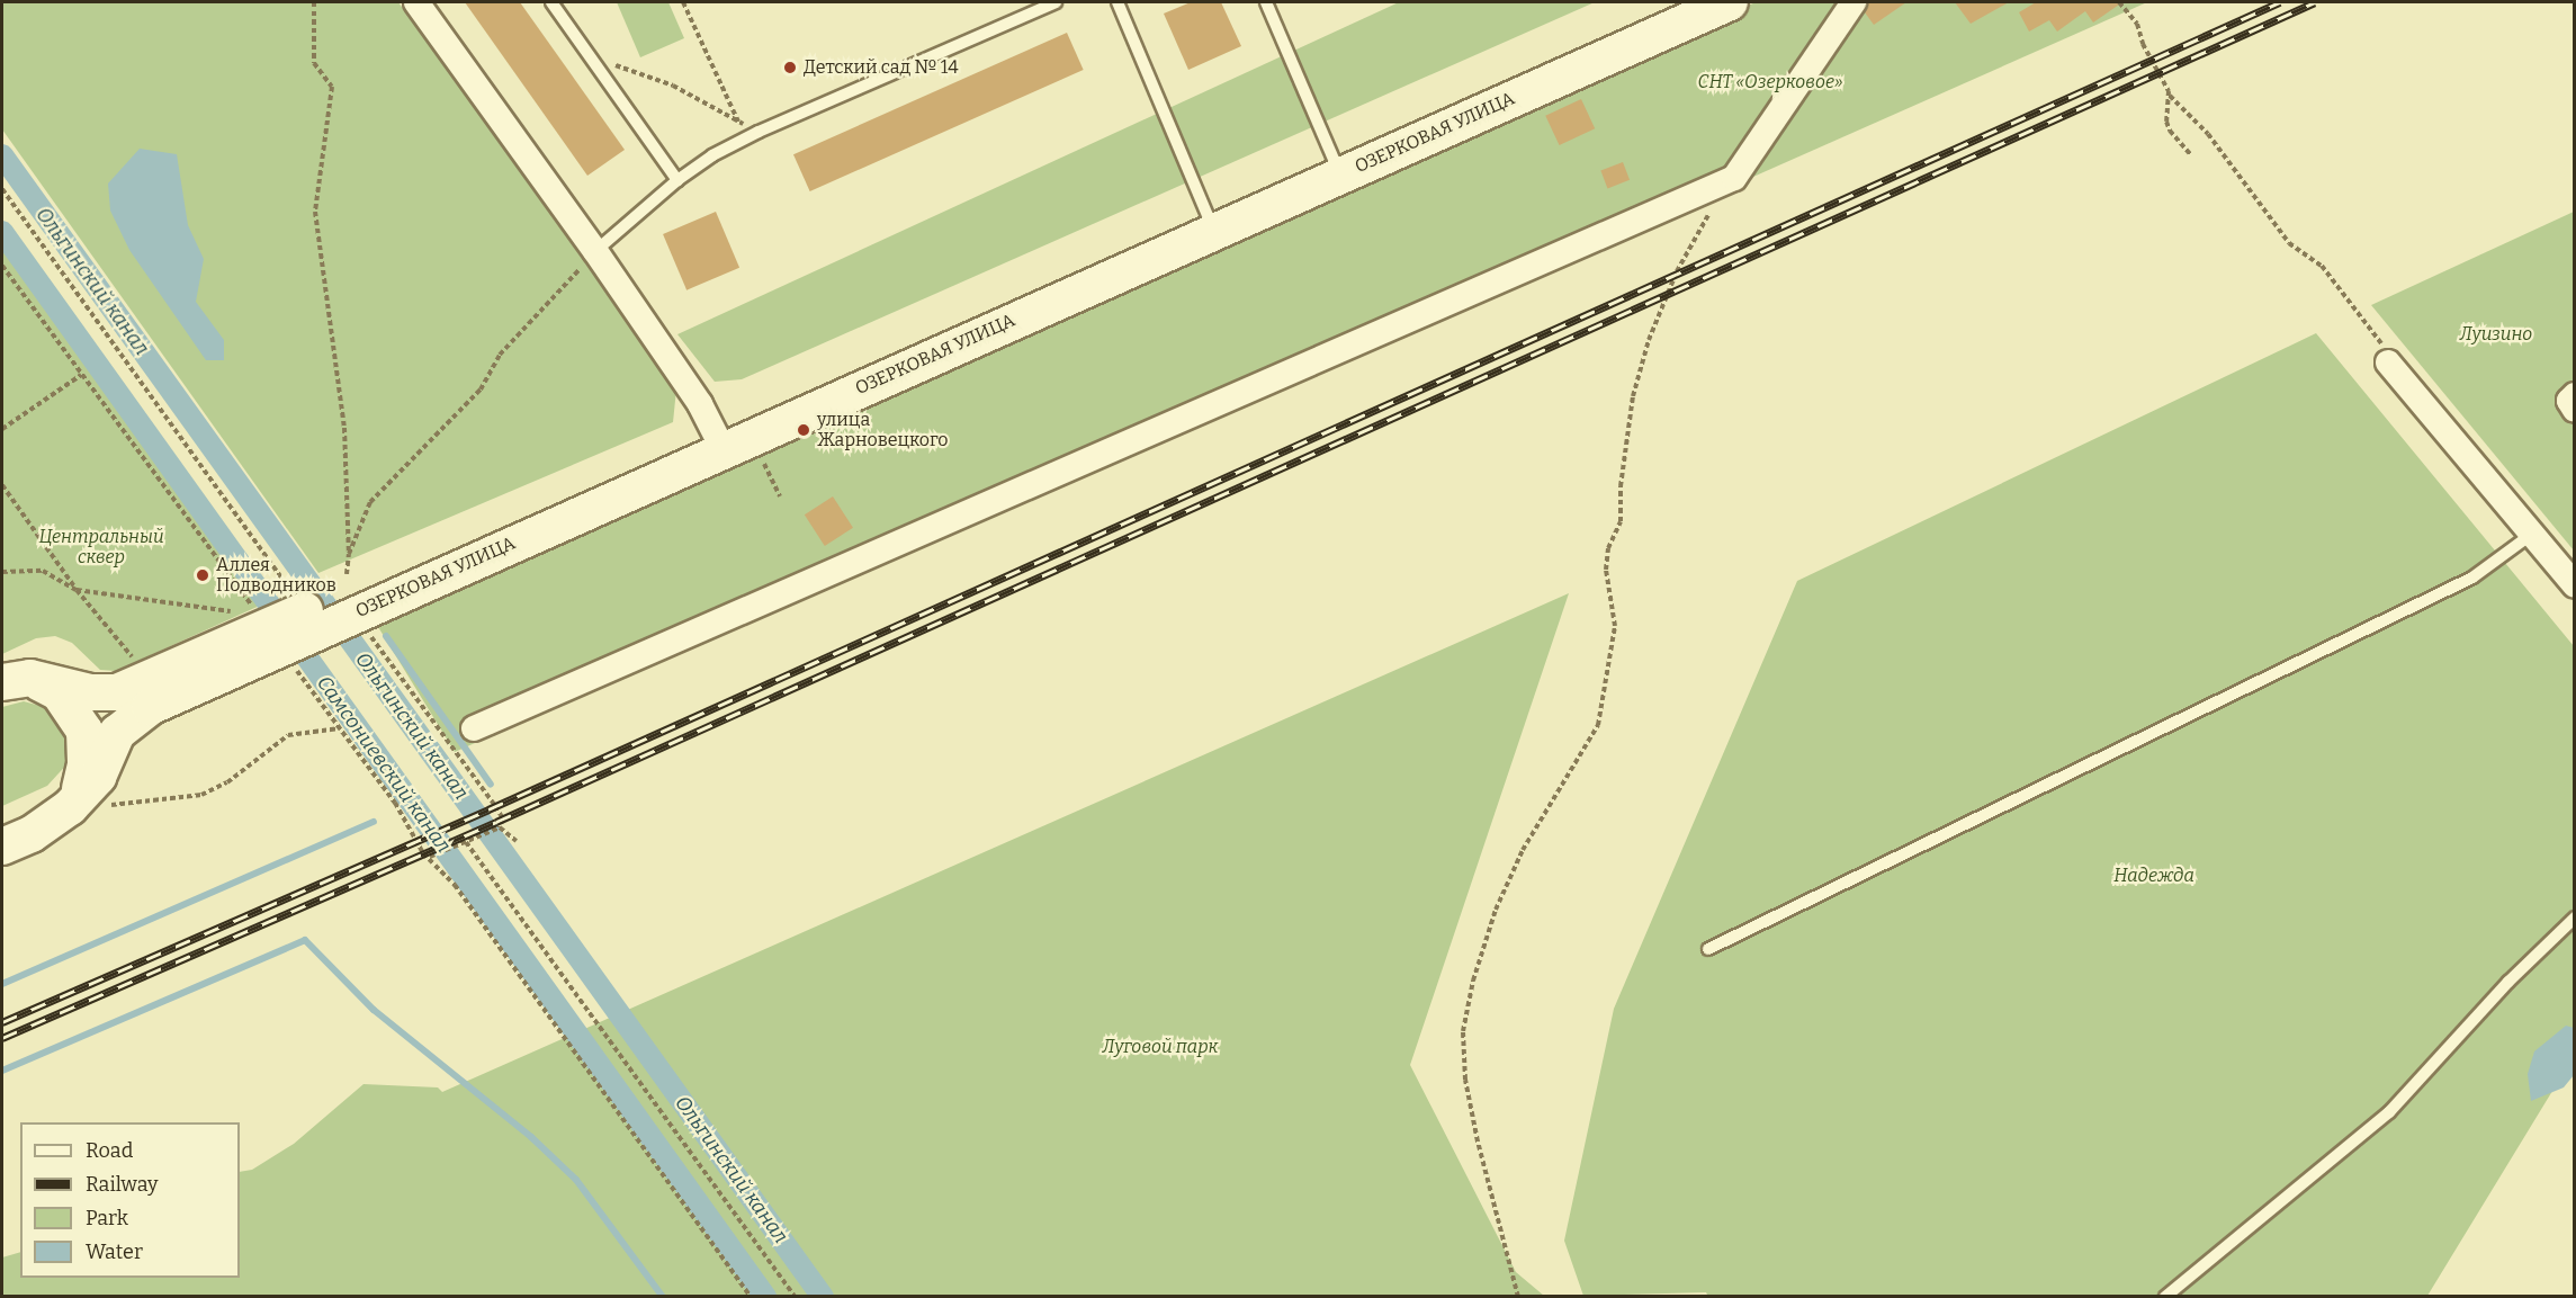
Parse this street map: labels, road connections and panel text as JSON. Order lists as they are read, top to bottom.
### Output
{
  "streets": {
    "street": ["ОЗЕРКОВАЯ УЛИЦА"]
  },
  "water": ["Ольгинский канал", "Самсониевский канал"],
  "parks": [
    "СНТ «Озерковое»",
    "Луизино",
    "Центральный сквер",
    "Надежда",
    "Луговой парк"
  ],
  "places": ["Детский сад № 14", "улица Жарновецкого", "Аллея Подводников"],
  "legend": [
    "Road",
    "Railway",
    "Park",
    "Water"
  ]
}
